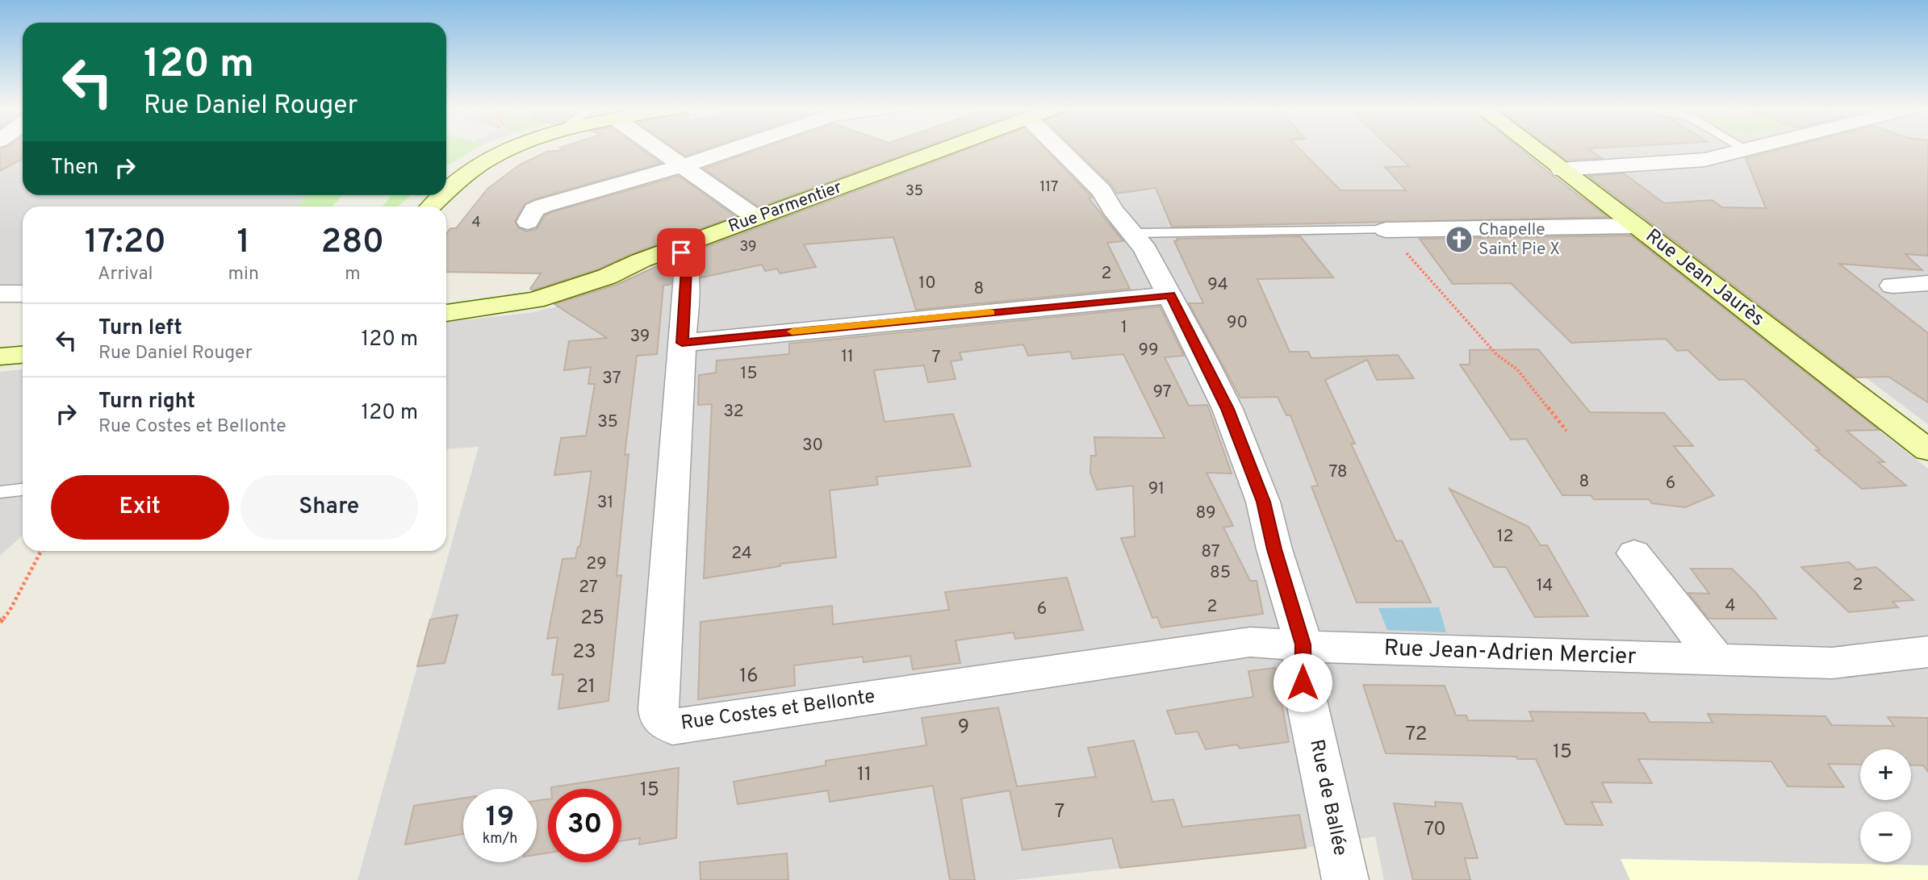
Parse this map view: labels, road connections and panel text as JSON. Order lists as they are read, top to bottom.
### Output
{
  "streets": {
    "street": [
      "Rue Parmentier",
      "Rue Jean Jaurès",
      "Rue Jean-Adrien Mercier",
      "Rue Costes et Bellonte",
      "Rue de Ballée"
    ]
  },
  "crossings": [
    ["Rue Parmentier", "Rue Costes et Bellonte"],
    ["Rue Jean-Adrien Mercier", "Rue Costes et Bellonte"],
    ["Rue Jean-Adrien Mercier", "Rue de Ballée"],
    ["Rue Costes et Bellonte", "Rue de Ballée"]
  ],
  "places": {
    "church": ["Chapelle Saint Pie X"]
  },
  "house_numbers": [
    "117",
    "35",
    "4",
    "39",
    "2",
    "10",
    "94",
    "8",
    "90",
    "1",
    "39",
    "99",
    "11",
    "7",
    "15",
    "37",
    "97",
    "32",
    "35",
    "30",
    "78",
    "8",
    "6",
    "91",
    "31",
    "89",
    "12",
    "87",
    "24",
    "29",
    "85",
    "2",
    "14",
    "27",
    "4",
    "2",
    "6",
    "25",
    "23",
    "16",
    "21",
    "9",
    "72",
    "15",
    "11",
    "15",
    "7",
    "70"
  ],
  "page": {
    "turn": ["120 m", "Rue Daniel Rouger"],
    "then": "Then",
    "eta": [
      "17:20",
      "Arrival",
      "1",
      "min",
      "280",
      "m"
    ],
    "list": [
      {
        "name": "Turn left",
        "note": "Rue Daniel Rouger",
        "value": "120 m"
      },
      {
        "name": "Turn right",
        "note": "Rue Costes et Bellonte",
        "value": "120 m"
      }
    ],
    "buttons": ["Exit", "Share"],
    "map_buttons": ["+", "−"],
    "speed": "19 km/h",
    "limit": "30"
  }
}
